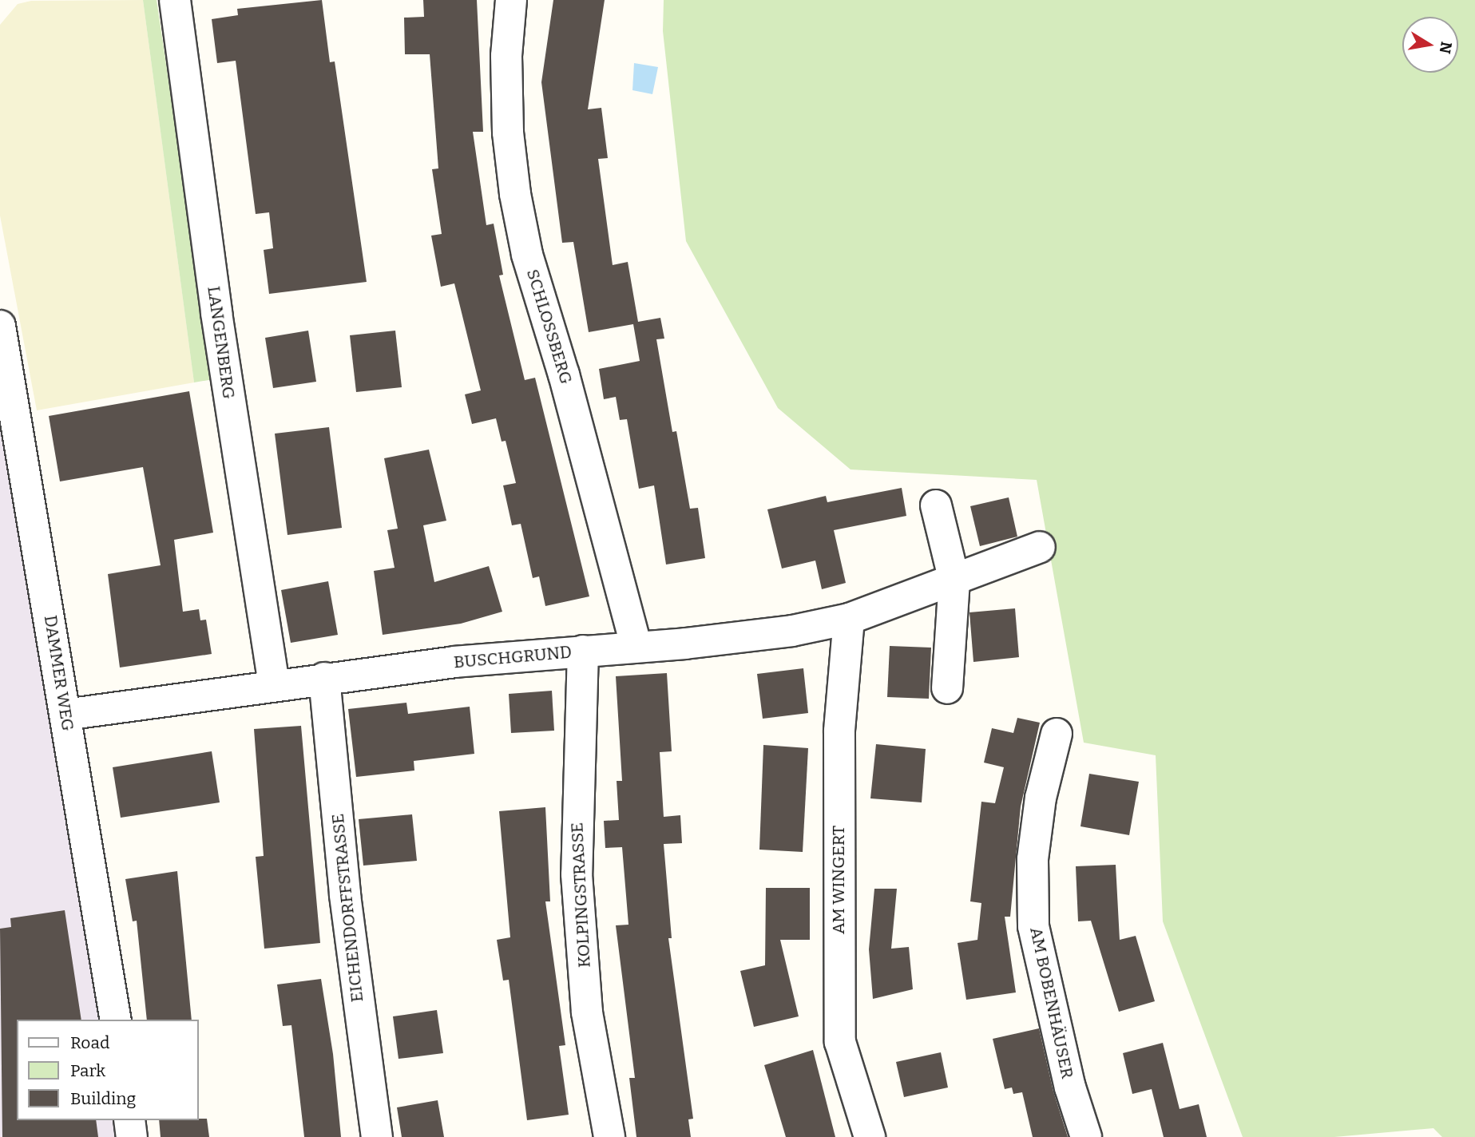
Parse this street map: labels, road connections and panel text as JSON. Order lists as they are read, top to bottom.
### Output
{
  "streets": {
    "street": [
      "SCHLOSSBERG",
      "LANGENBERG",
      "BUSCHGRUND",
      "DAMMER WEG",
      "AM WINGERT",
      "KOLPINGSTRASSE",
      "EICHENDORFFSTRASSE",
      "AM BOBENHÄUSER"
    ]
  },
  "crossings": [
    ["SCHLOSSBERG", "BUSCHGRUND"],
    ["LANGENBERG", "BUSCHGRUND"],
    ["BUSCHGRUND", "DAMMER WEG"],
    ["BUSCHGRUND", "AM WINGERT"],
    ["BUSCHGRUND", "KOLPINGSTRASSE"],
    ["BUSCHGRUND", "EICHENDORFFSTRASSE"]
  ],
  "legend": ["Road", "Park", "Building"],
  "north": "right"
}
